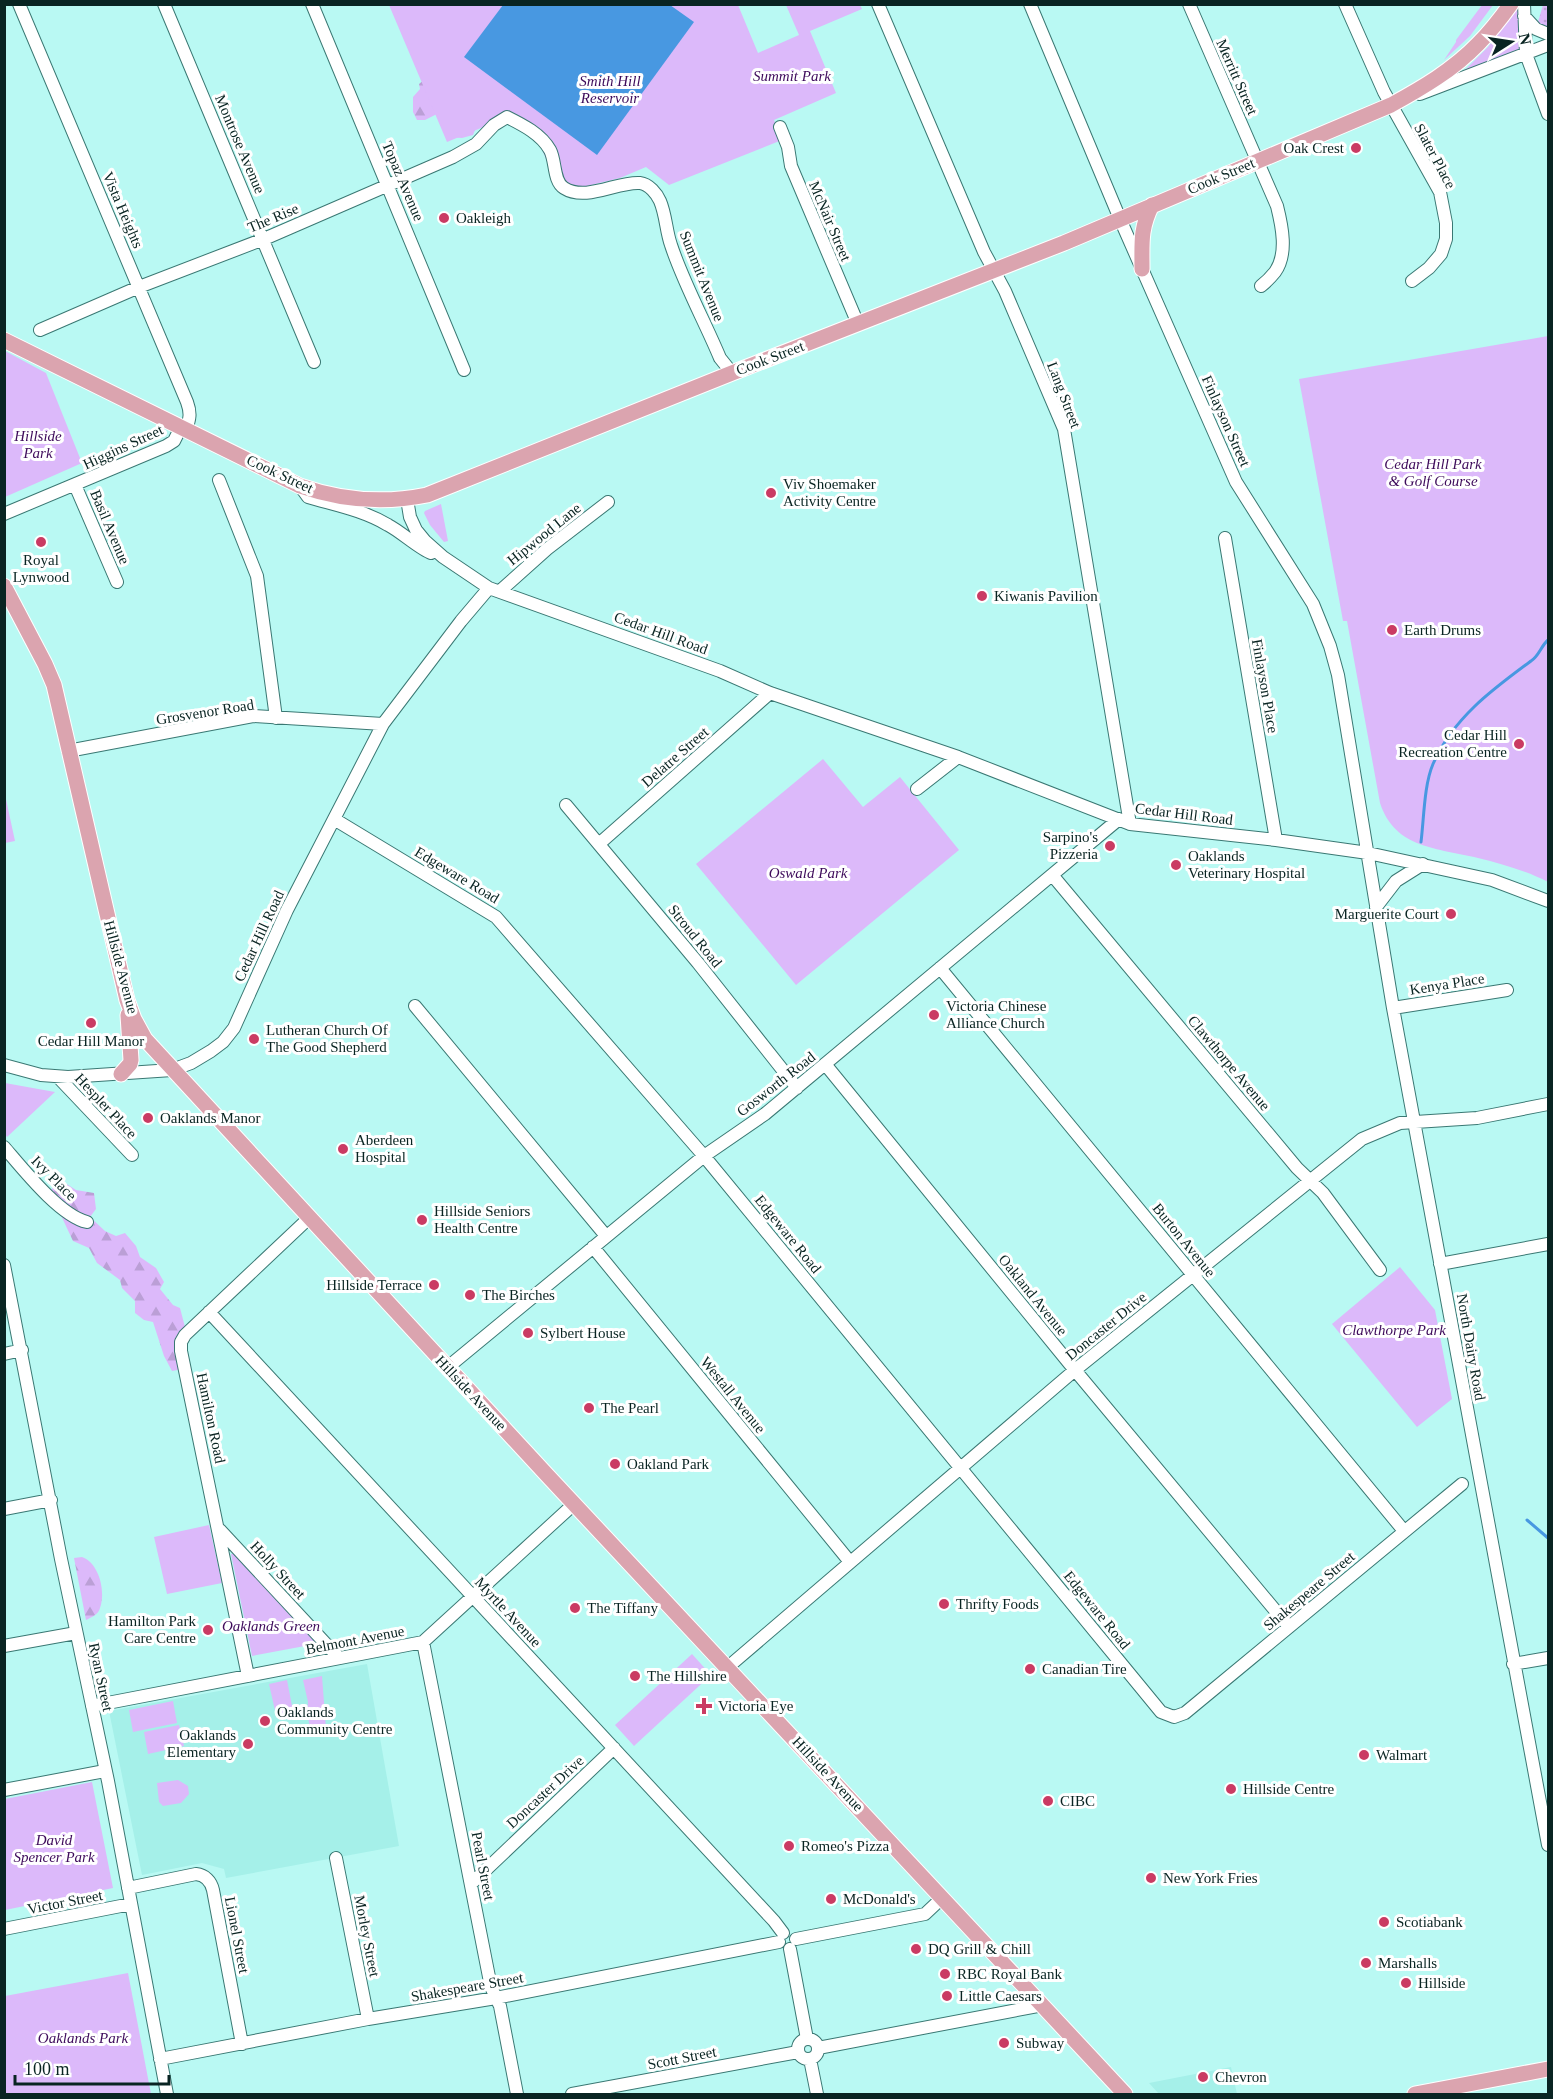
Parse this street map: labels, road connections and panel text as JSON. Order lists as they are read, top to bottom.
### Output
{
  "streets": {
    "main road": ["Cook Street", "Hillside Avenue"],
    "street": [
      "Merritt Street",
      "Montrose Avenue",
      "Slater Place",
      "Topaz Avenue",
      "Vista Heights",
      "The Rise",
      "McNair Street",
      "Summit Avenue",
      "Lang Street",
      "Finlayson Street",
      "Higgins Street",
      "Basil Avenue",
      "Hipwood Lane",
      "Cedar Hill Road",
      "Finlayson Place",
      "Grosvenor Road",
      "Delatre Street",
      "Edgeware Road",
      "Stroud Road",
      "Kenya Place",
      "Clawthorpe Avenue",
      "Gosworth Road",
      "Hespler Place",
      "Ivy Place",
      "Burton Avenue",
      "Oakland Avenue",
      "Doncaster Drive",
      "North Dairy Road",
      "Westall Avenue",
      "Hamilton Road",
      "Holly Street",
      "Shakespeare Street",
      "Myrtle Avenue",
      "Belmont Avenue",
      "Ryan Street",
      "Pearl Street",
      "Victor Street",
      "Lionel Street",
      "Morley Street",
      "Scott Street"
    ]
  },
  "crossings": [
    ["Merritt Street", "Cook Street"],
    ["Montrose Avenue", "The Rise"],
    ["Slater Place", "Cook Street"],
    ["Cook Street", "Vista Heights"],
    ["Cook Street", "McNair Street"],
    ["Cook Street", "Summit Avenue"],
    ["Cook Street", "Lang Street"],
    ["Cook Street", "Finlayson Street"],
    ["Cook Street", "Higgins Street"],
    ["Topaz Avenue", "The Rise"],
    ["Vista Heights", "The Rise"],
    ["Vista Heights", "Higgins Street"],
    ["The Rise", "Summit Avenue"],
    ["Lang Street", "Cedar Hill Road"],
    ["Lang Street", "Gosworth Road"],
    ["Finlayson Street", "Cedar Hill Road"],
    ["Finlayson Street", "North Dairy Road"],
    ["Higgins Street", "Basil Avenue"],
    ["Hipwood Lane", "Cedar Hill Road"],
    ["Cedar Hill Road", "Finlayson Place"],
    ["Cedar Hill Road", "Grosvenor Road"],
    ["Cedar Hill Road", "Delatre Street"],
    ["Cedar Hill Road", "Edgeware Road"],
    ["Cedar Hill Road", "Hillside Avenue"],
    ["Cedar Hill Road", "Gosworth Road"],
    ["Cedar Hill Road", "Hespler Place"],
    ["Cedar Hill Road", "North Dairy Road"],
    ["Grosvenor Road", "Hillside Avenue"],
    ["Delatre Street", "Stroud Road"],
    ["Edgeware Road", "Gosworth Road"],
    ["Edgeware Road", "Doncaster Drive"],
    ["Edgeware Road", "Shakespeare Street"],
    ["Stroud Road", "Gosworth Road"],
    ["Hillside Avenue", "Gosworth Road"],
    ["Hillside Avenue", "Doncaster Drive"],
    ["Hillside Avenue", "Hamilton Road"],
    ["Hillside Avenue", "Belmont Avenue"],
    ["Kenya Place", "North Dairy Road"],
    ["Clawthorpe Avenue", "Gosworth Road"],
    ["Clawthorpe Avenue", "Doncaster Drive"],
    ["Gosworth Road", "Burton Avenue"],
    ["Gosworth Road", "Oakland Avenue"],
    ["Gosworth Road", "Westall Avenue"],
    ["Burton Avenue", "Doncaster Drive"],
    ["Burton Avenue", "Shakespeare Street"],
    ["Oakland Avenue", "Doncaster Drive"],
    ["Oakland Avenue", "Shakespeare Street"],
    ["Doncaster Drive", "North Dairy Road"],
    ["Doncaster Drive", "Westall Avenue"],
    ["Doncaster Drive", "Myrtle Avenue"],
    ["Doncaster Drive", "Pearl Street"],
    ["Hamilton Road", "Holly Street"],
    ["Hamilton Road", "Myrtle Avenue"],
    ["Hamilton Road", "Belmont Avenue"],
    ["Holly Street", "Belmont Avenue"],
    ["Shakespeare Street", "Myrtle Avenue"],
    ["Shakespeare Street", "Ryan Street"],
    ["Shakespeare Street", "Pearl Street"],
    ["Shakespeare Street", "Lionel Street"],
    ["Shakespeare Street", "Morley Street"],
    ["Myrtle Avenue", "Belmont Avenue"],
    ["Belmont Avenue", "Ryan Street"],
    ["Belmont Avenue", "Pearl Street"],
    ["Ryan Street", "Victor Street"],
    ["Ryan Street", "Lionel Street"]
  ],
  "parks": [
    "Summit Park",
    "Smith Hill Reservoir",
    "Hillside Park",
    "Cedar Hill Park & Golf Course",
    "Oswald Park",
    "Clawthorpe Park",
    "Oaklands Green",
    "David Spencer Park",
    "Oaklands Park"
  ],
  "places": {
    "other": [
      "Oak Crest",
      "Oakleigh",
      "Viv Shoemaker Activity Centre",
      "Royal Lynwood",
      "Kiwanis Pavilion",
      "Earth Drums",
      "Cedar Hill Recreation Centre",
      "Sarpino's Pizzeria",
      "Oaklands Veterinary Hospital",
      "Marguerite Court",
      "Victoria Chinese Alliance Church",
      "Cedar Hill Manor",
      "Lutheran Church Of The Good Shepherd",
      "Oaklands Manor",
      "Aberdeen Hospital",
      "Hillside Seniors Health Centre",
      "Hillside Terrace",
      "The Birches",
      "Sylbert House",
      "The Pearl",
      "Oakland Park",
      "Thrifty Foods",
      "The Tiffany",
      "Hamilton Park Care Centre",
      "Canadian Tire",
      "The Hillshire",
      "Oaklands Community Centre",
      "Oaklands Elementary",
      "Walmart",
      "Hillside Centre",
      "CIBC",
      "Romeo's Pizza",
      "New York Fries",
      "McDonald's",
      "Scotiabank",
      "DQ Grill & Chill",
      "Marshalls",
      "RBC Royal Bank",
      "Hillside",
      "Little Caesars",
      "Subway",
      "Chevron"
    ],
    "health": ["Victoria Eye"]
  },
  "scale_bar": "100 m",
  "north": "right"
}
